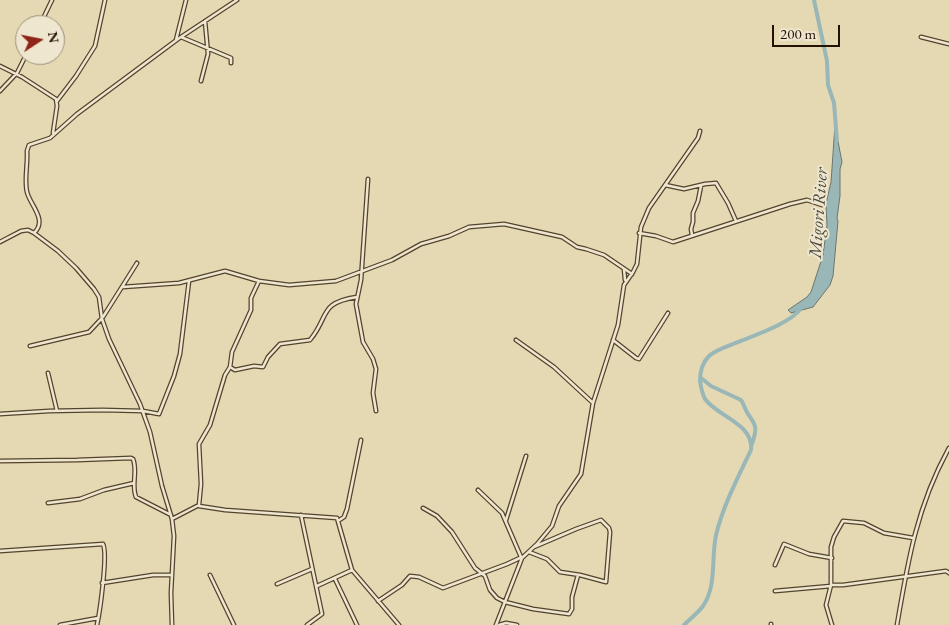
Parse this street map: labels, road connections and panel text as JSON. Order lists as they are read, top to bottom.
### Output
{
  "water": ["Migori River"],
  "scale_bar": "200 m",
  "north": "right"
}
